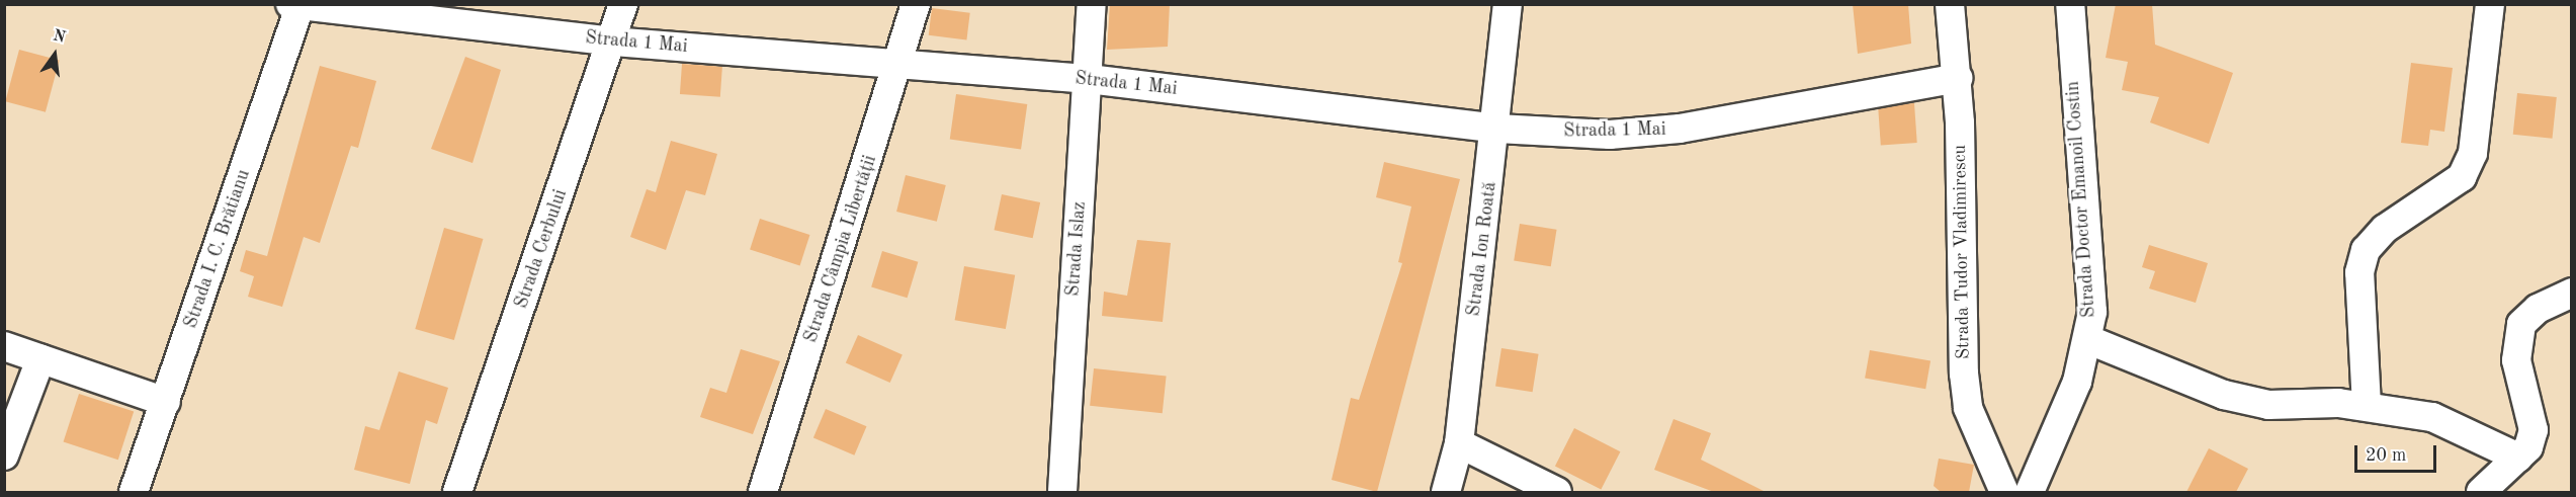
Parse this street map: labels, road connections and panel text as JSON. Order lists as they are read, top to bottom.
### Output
{
  "streets": {
    "street": [
      "Strada 1 Mai",
      "Strada Doctor Emanoil Costin",
      "Strada I. C. Brătianu",
      "Strada Cerbului",
      "Strada Câmpia Libertății",
      "Strada Islaz",
      "Strada Ion Roată",
      "Strada Tudor Vladimirescu"
    ]
  },
  "crossings": [
    ["Strada 1 Mai", "Strada I. C. Brătianu"],
    ["Strada 1 Mai", "Strada Cerbului"],
    ["Strada 1 Mai", "Strada Câmpia Libertății"],
    ["Strada 1 Mai", "Strada Islaz"],
    ["Strada 1 Mai", "Strada Ion Roată"],
    ["Strada 1 Mai", "Strada Tudor Vladimirescu"]
  ],
  "scale_bar": "20 m",
  "north": "top"
}
